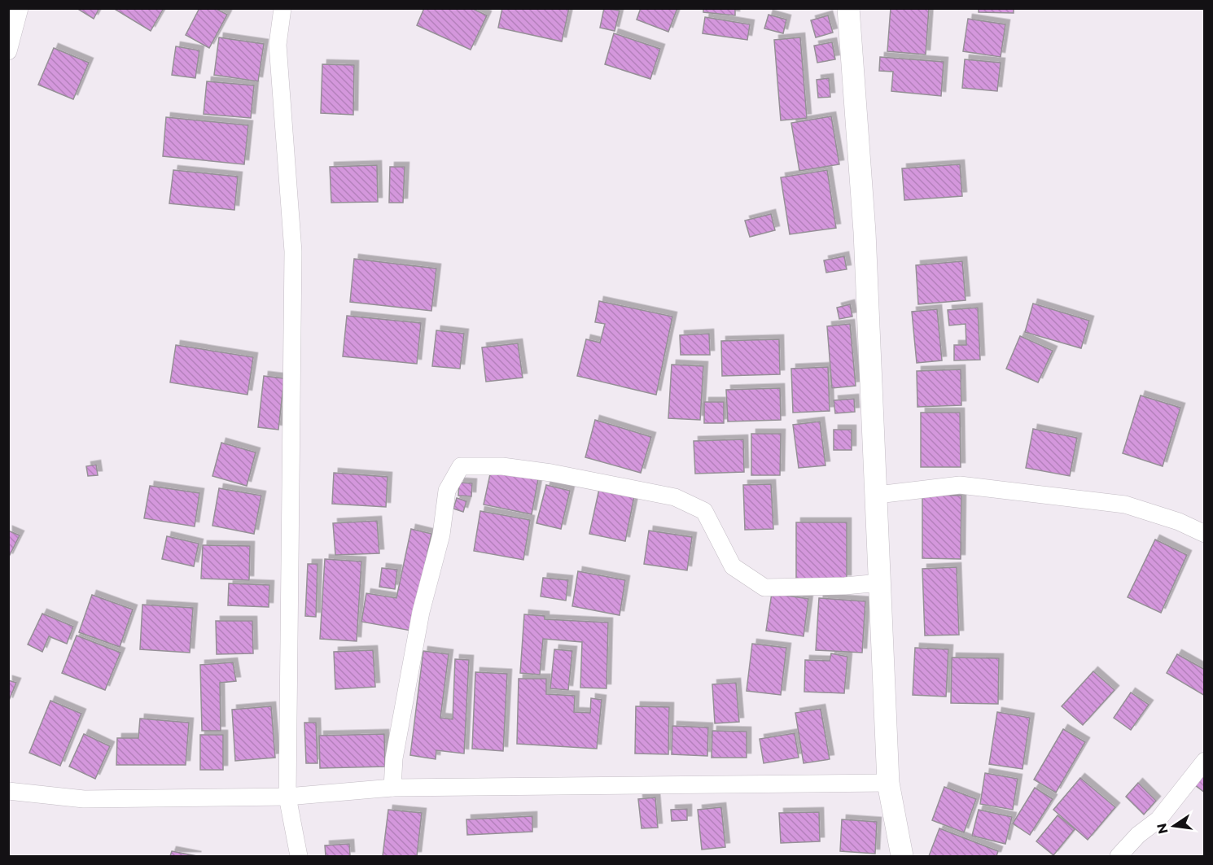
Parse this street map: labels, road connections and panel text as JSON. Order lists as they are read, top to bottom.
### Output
{
  "north": "left"
}
